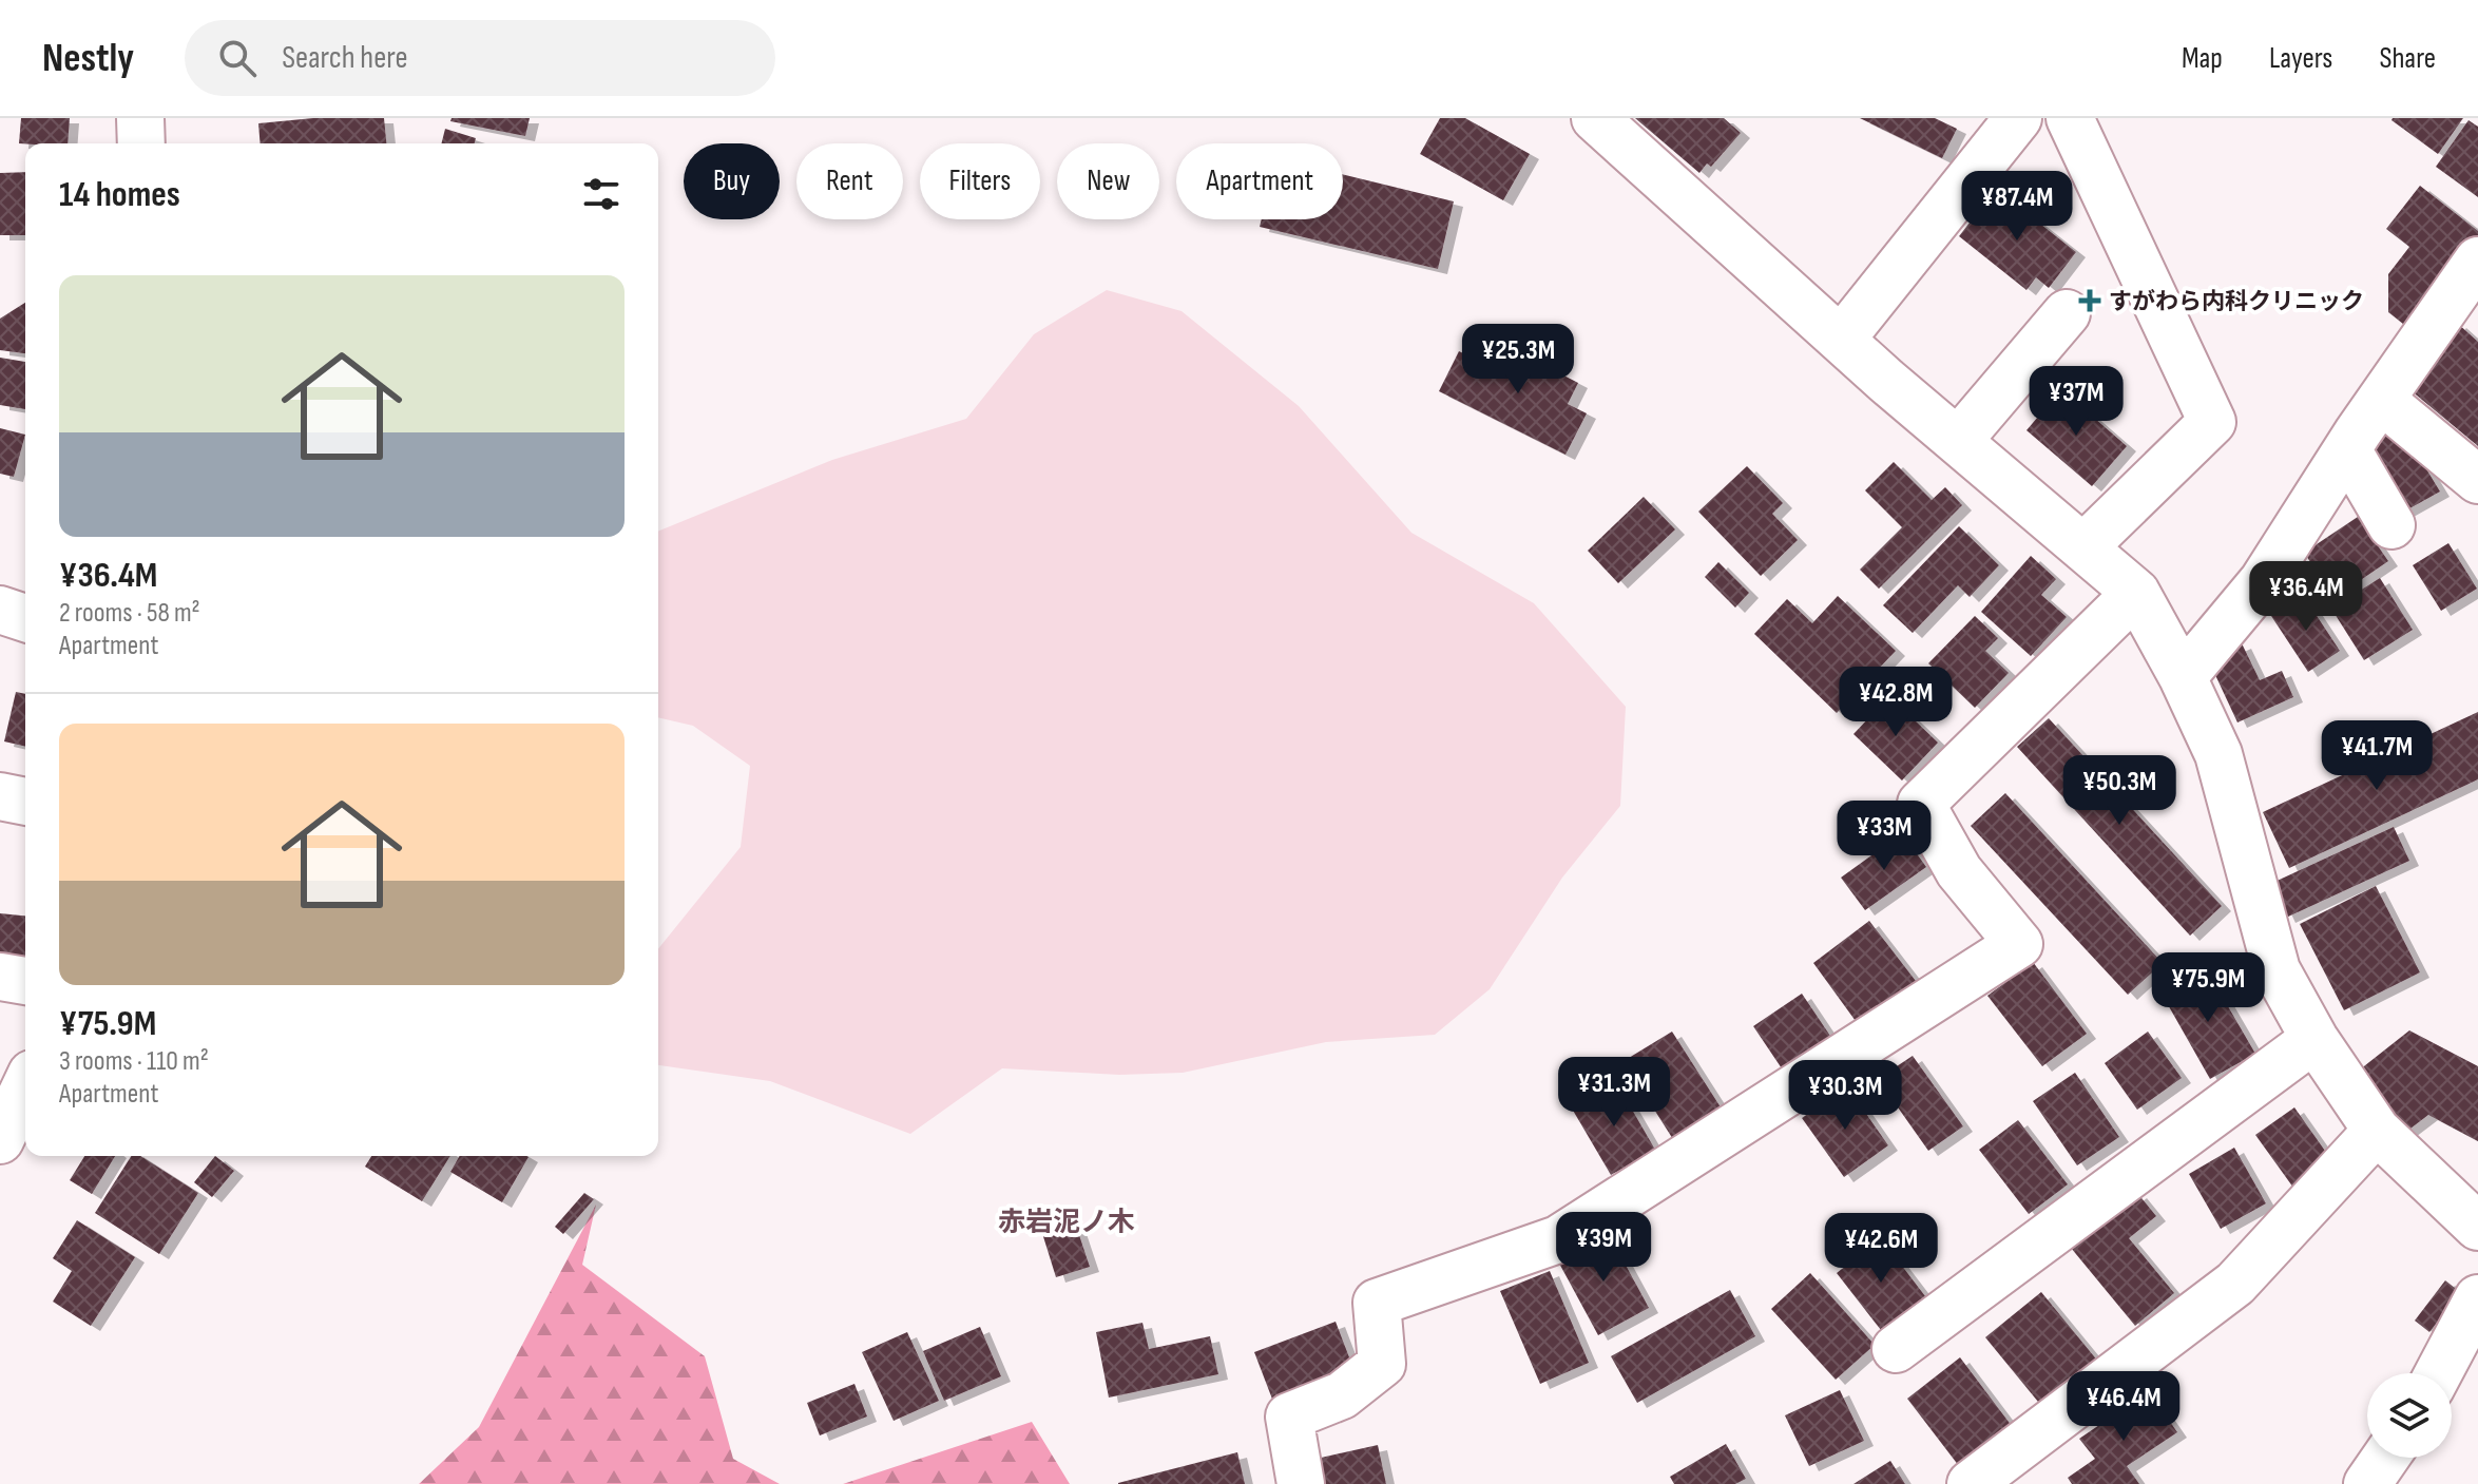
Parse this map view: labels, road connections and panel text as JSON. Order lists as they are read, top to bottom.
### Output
{
  "districts": ["赤岩泥ノ木"],
  "places": {
    "health": ["すがわら内科クリニック"]
  },
  "page": {
    "header": "Nestly",
    "search": "Search here",
    "nav": ["Map", "Layers", "Share"],
    "chip": [
      "Buy",
      "Rent",
      "Filters",
      "New",
      "Apartment"
    ],
    "heading": "14 homes",
    "price": [
      "¥87.4M",
      "¥25.3M",
      "¥37M",
      "¥36.4M",
      "¥42.8M",
      "¥41.7M",
      "¥50.3M",
      "¥33M",
      "¥75.9M",
      "¥31.3M",
      "¥30.3M",
      "¥39M",
      "¥42.6M",
      "¥46.4M"
    ],
    "list": [
      {
        "name": "¥36.4M",
        "note": "2 rooms · 58 m² · Apartment"
      },
      {
        "name": "¥75.9M",
        "note": "3 rooms · 110 m² · Apartment"
      }
    ]
  }
}
